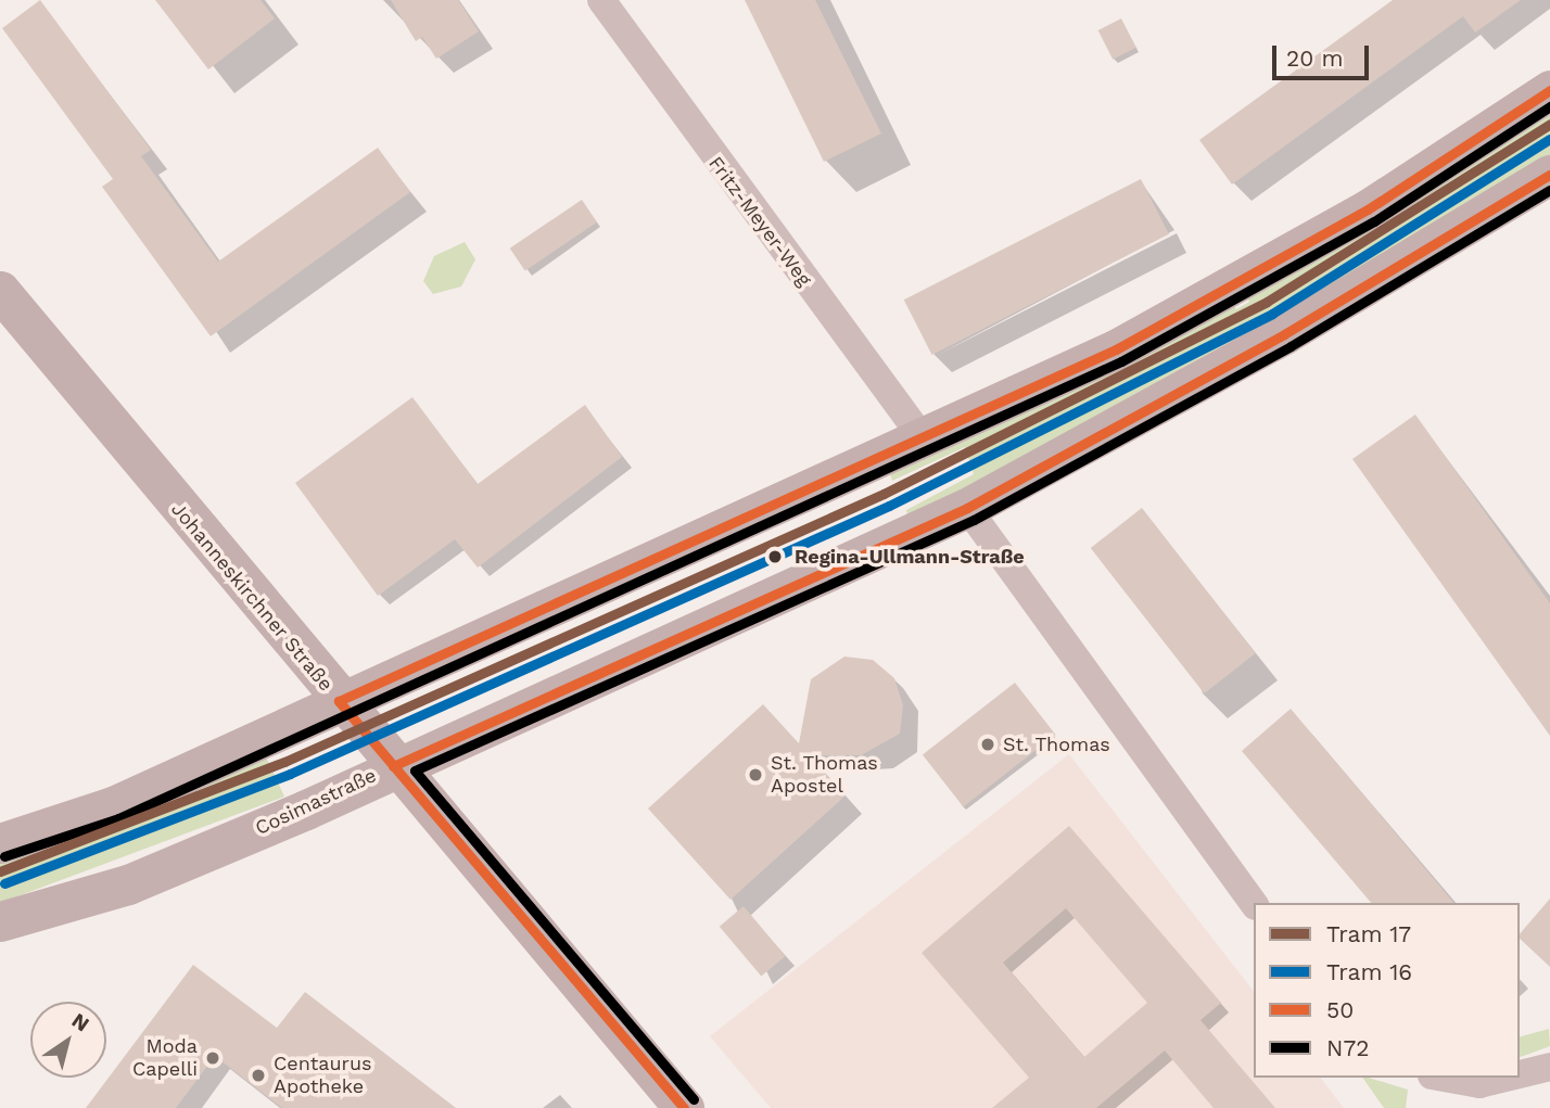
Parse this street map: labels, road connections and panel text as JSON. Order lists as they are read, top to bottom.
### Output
{
  "streets": {
    "main road": ["Johanneskirchner Straße", "Cosimastraße"],
    "street": ["Fritz-Meyer-Weg"]
  },
  "crossings": [
    ["Johanneskirchner Straße", "Cosimastraße"]
  ],
  "places": [
    "Regina-Ullmann-Straße",
    "St. Thomas",
    "St. Thomas Apostel",
    "Moda Capelli",
    "Centaurus Apotheke"
  ],
  "lines": [
    "transit line 50",
    "transit line N72",
    "tram line 17",
    "tram line 16"
  ],
  "legend": [
    "Tram 17",
    "Tram 16",
    "50",
    "N72"
  ],
  "scale_bar": "20 m",
  "north": "top right"
}
